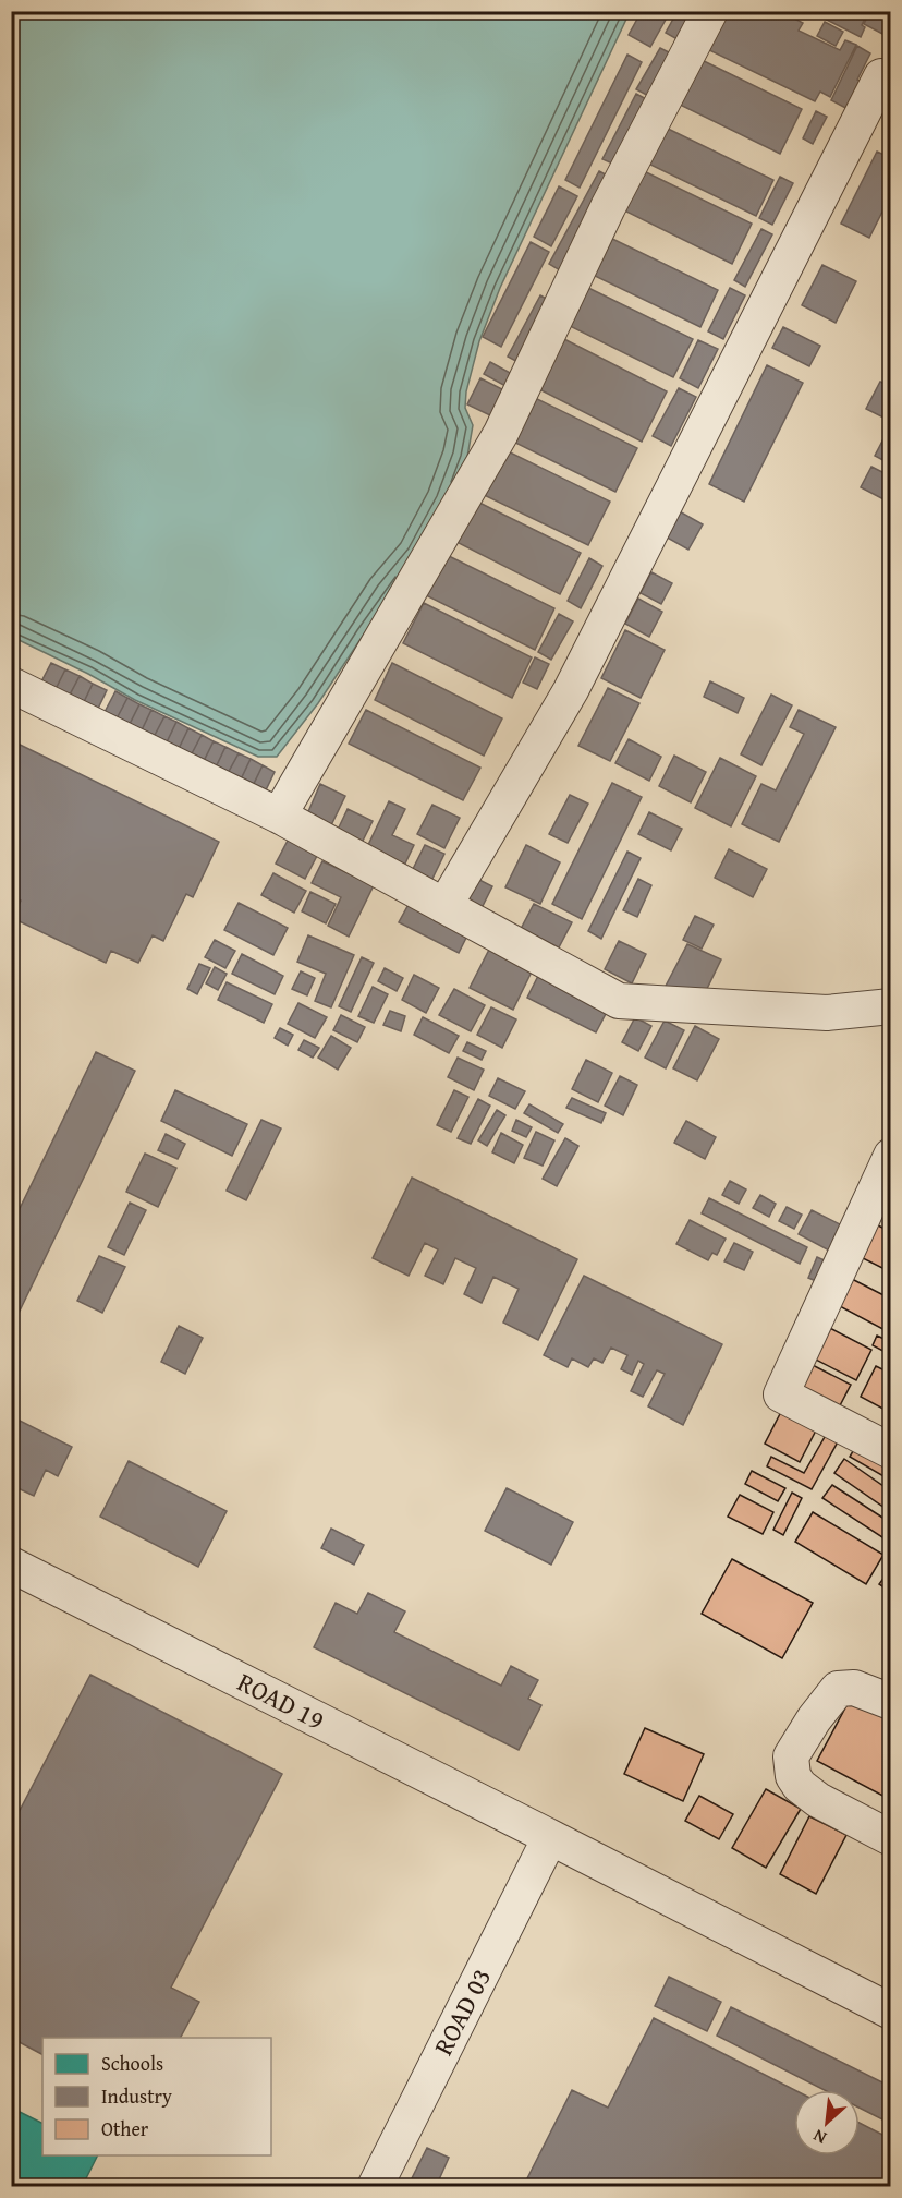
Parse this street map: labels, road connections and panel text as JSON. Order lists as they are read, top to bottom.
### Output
{
  "streets": {
    "street": ["ROAD 19", "ROAD 03"]
  },
  "crossings": [
    ["ROAD 19", "ROAD 03"]
  ],
  "legend": ["Schools", "Industry", "Other"],
  "north": "bottom left"
}
